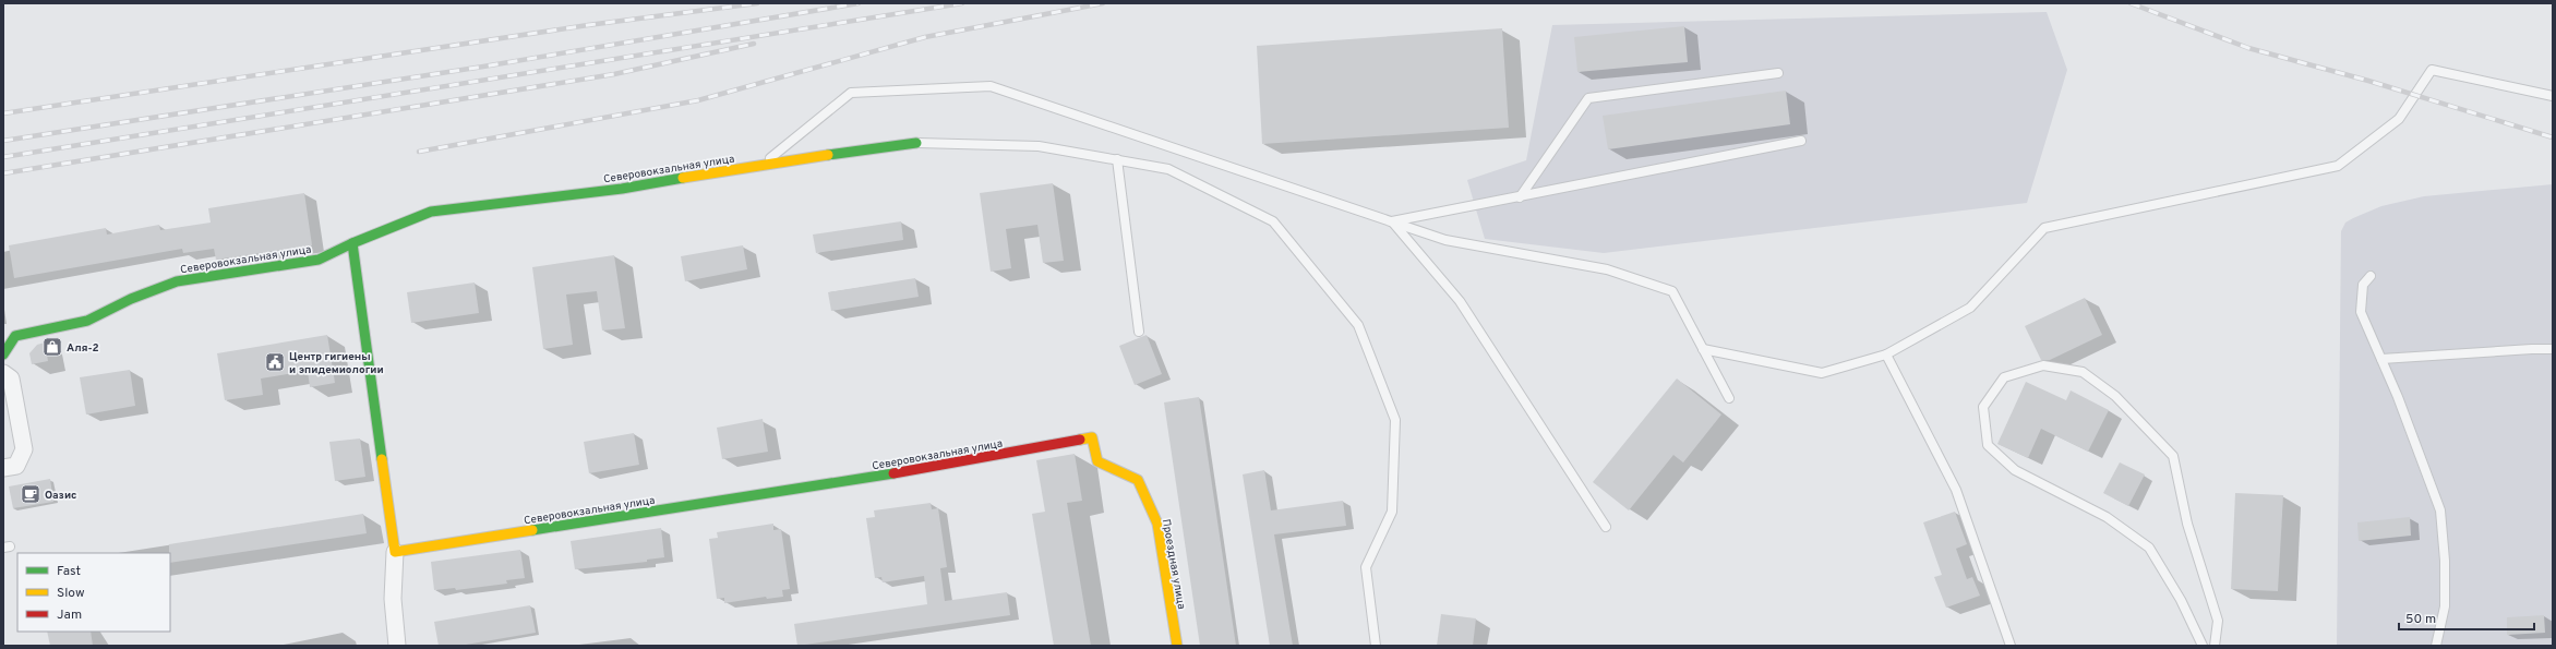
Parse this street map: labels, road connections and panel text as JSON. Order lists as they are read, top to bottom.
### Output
{
  "streets": {
    "street": ["Северовокзальная улица", "Проездная улица"]
  },
  "crossings": [
    ["Северовокзальная улица", "Проездная улица"]
  ],
  "places": {
    "shop": ["Аля-2"],
    "public building": ["Центр гигиены и эпидемиологии"],
    "cafe": ["Оазис"]
  },
  "legend": ["Fast", "Slow", "Jam"],
  "scale_bar": "50 m"
}
